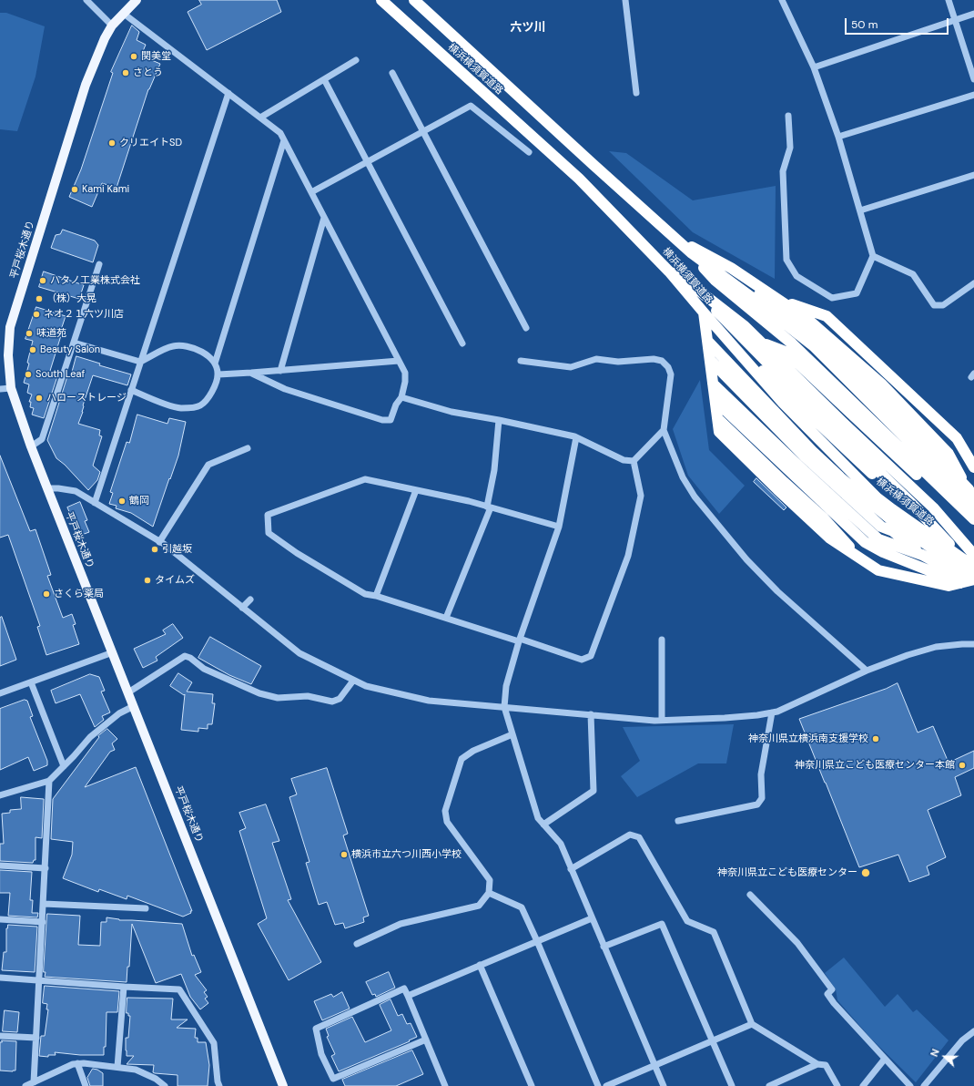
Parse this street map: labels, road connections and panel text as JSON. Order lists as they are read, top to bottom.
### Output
{
  "streets": {
    "highway": ["横浜横須賀道路"],
    "main road": ["平戸桜木通り"]
  },
  "districts": ["六ツ川"],
  "places": [
    "関美堂",
    "さとう",
    "クリエイトSD",
    "Kami Kami",
    "ハタノ工業株式会社",
    "（株）大晃",
    "ネオ２１六ツ川店",
    "味道苑",
    "Beauty Salon",
    "South Leaf",
    "ハローストレージ",
    "鶴岡",
    "引越坂",
    "タイムズ",
    "さくら薬局",
    "神奈川県立横浜南支援学校",
    "神奈川県立こども医療センター本館",
    "横浜市立六つ川西小学校",
    "神奈川県立こども医療センター"
  ],
  "scale_bar": "50 m",
  "north": "left"
}
